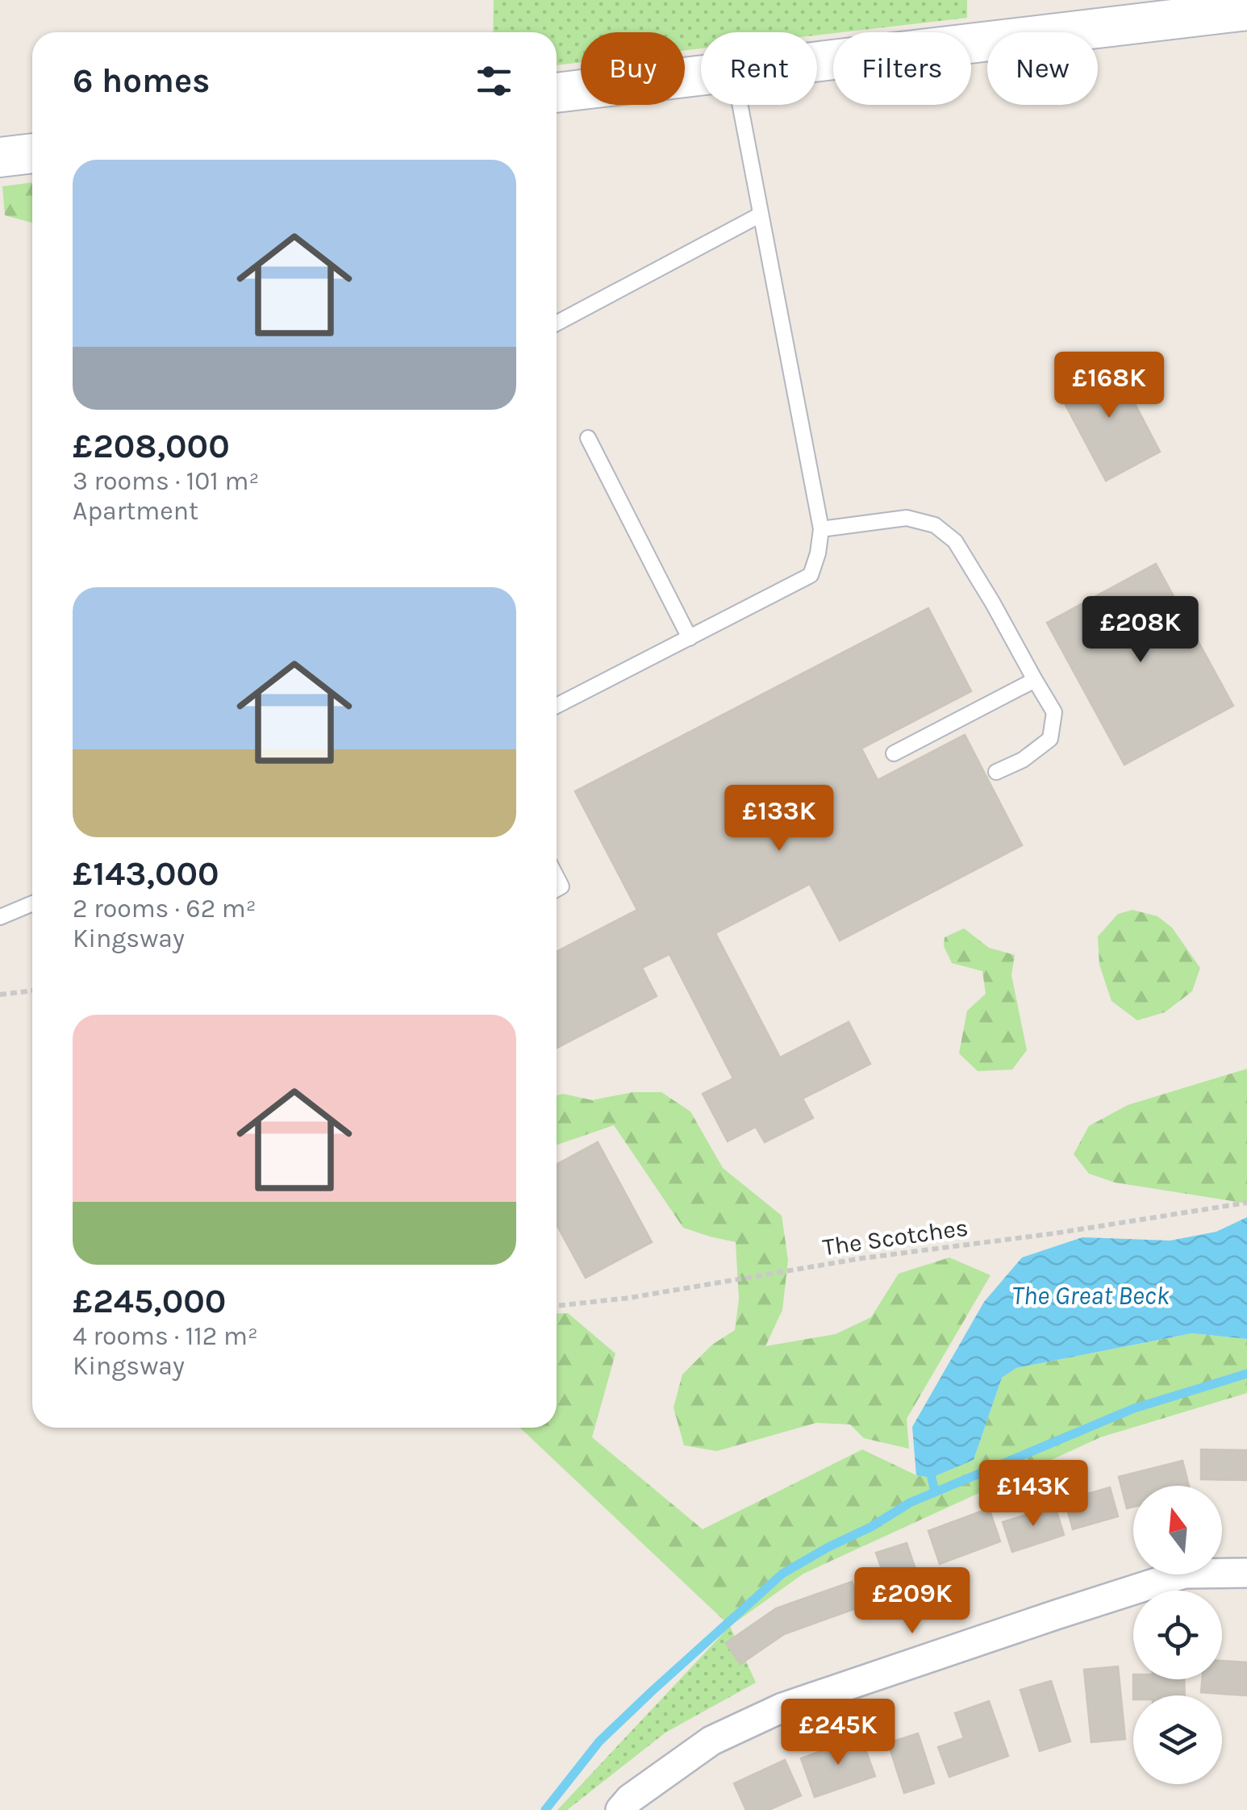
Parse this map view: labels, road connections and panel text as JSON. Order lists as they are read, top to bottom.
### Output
{
  "streets": {
    "path": ["The Scotches"]
  },
  "water": ["The Great Beck"],
  "north": "top",
  "page": {
    "chip": [
      "Buy",
      "Rent",
      "Filters",
      "New"
    ],
    "heading": "6 homes",
    "list": [
      {
        "name": "£208,000",
        "note": "3 rooms · 101 m² · Apartment"
      },
      {
        "name": "£143,000",
        "note": "2 rooms · 62 m² · Kingsway"
      },
      {
        "name": "£245,000",
        "note": "4 rooms · 112 m² · Kingsway"
      }
    ],
    "price": [
      "£168K",
      "£208K",
      "£133K",
      "£143K",
      "£209K",
      "£245K"
    ]
  }
}
